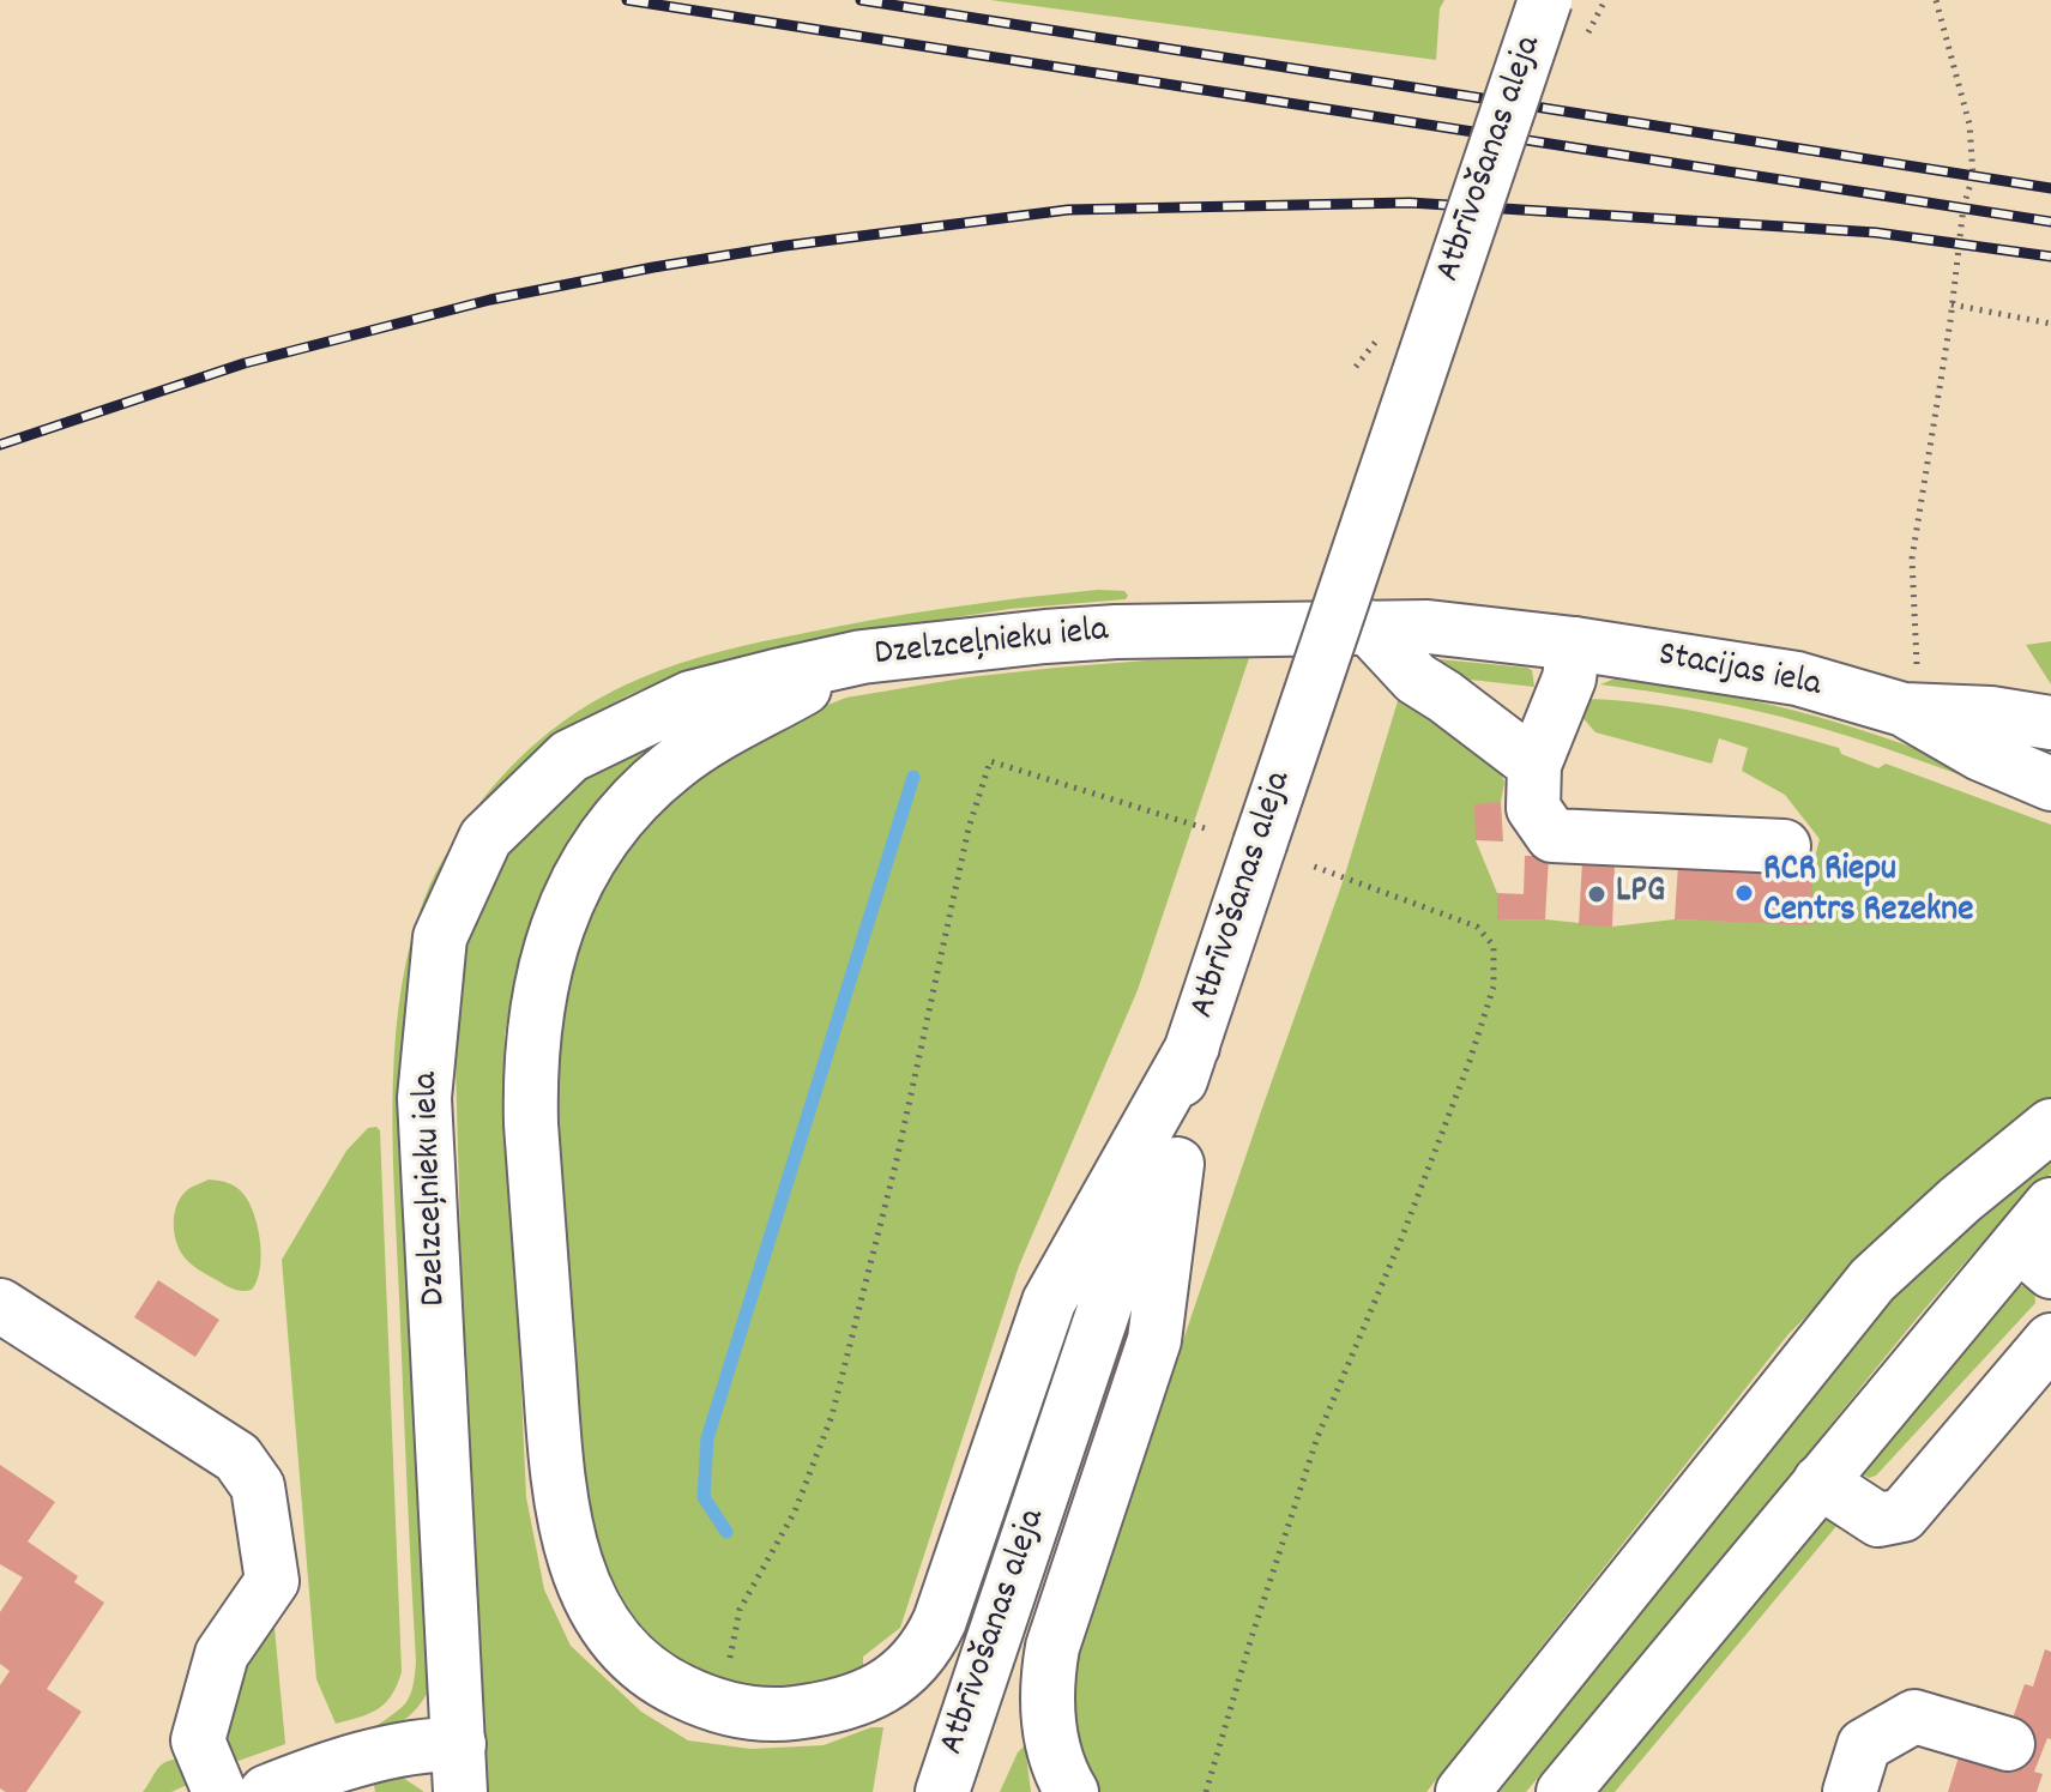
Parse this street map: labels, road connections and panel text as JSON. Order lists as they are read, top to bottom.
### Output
{
  "streets": {
    "main road": ["Atbrīvošanas aleja", "Dzelzceļnieku iela", "Stacijas iela"]
  },
  "crossings": [
    ["Dzelzceļnieku iela", "Stacijas iela"]
  ],
  "places": ["RCR Riepu Centrs Rezekne", "LPG"]
}
